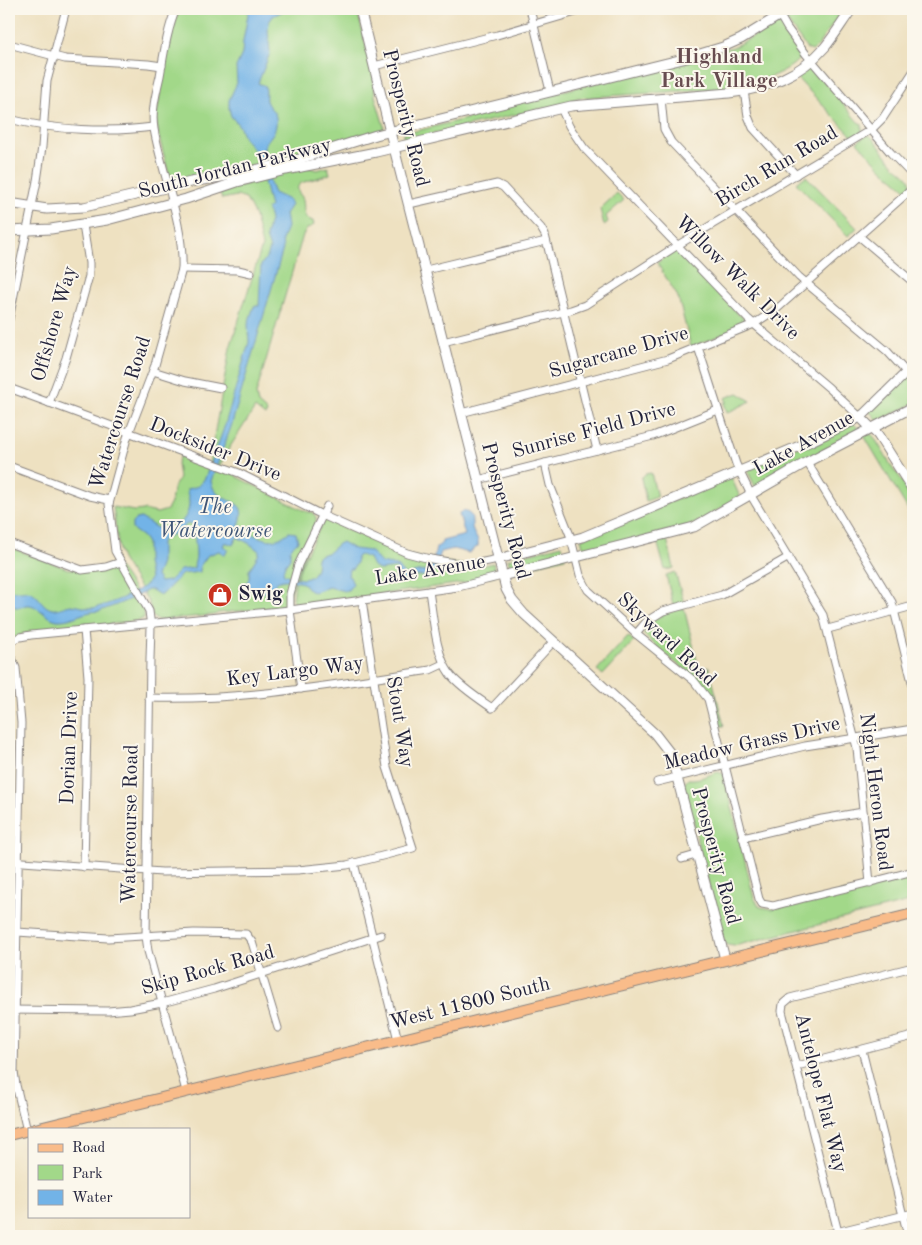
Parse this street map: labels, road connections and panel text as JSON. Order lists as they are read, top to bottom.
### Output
{
  "streets": {
    "main road": ["West 11800 South"],
    "street": [
      "Prosperity Road",
      "Birch Run Road",
      "South Jordan Parkway",
      "Willow Walk Drive",
      "Offshore Way",
      "Sugarcane Drive",
      "Watercourse Road",
      "Sunrise Field Drive",
      "Lake Avenue",
      "Docksider Drive",
      "Skyward Road",
      "Key Largo Way",
      "Stout Way",
      "Meadow Grass Drive",
      "Dorian Drive",
      "Night Heron Road",
      "Skip Rock Road",
      "Antelope Flat Way"
    ]
  },
  "crossings": [
    ["Prosperity Road", "Birch Run Road"],
    ["Prosperity Road", "South Jordan Parkway"],
    ["Prosperity Road", "Sugarcane Drive"],
    ["Prosperity Road", "Sunrise Field Drive"],
    ["Prosperity Road", "Lake Avenue"],
    ["Prosperity Road", "Meadow Grass Drive"],
    ["Prosperity Road", "West 11800 South"],
    ["Birch Run Road", "Willow Walk Drive"],
    ["South Jordan Parkway", "Willow Walk Drive"],
    ["South Jordan Parkway", "Offshore Way"],
    ["South Jordan Parkway", "Watercourse Road"],
    ["Willow Walk Drive", "Sugarcane Drive"],
    ["Willow Walk Drive", "Lake Avenue"],
    ["Offshore Way", "Docksider Drive"],
    ["Sugarcane Drive", "Night Heron Road"],
    ["Watercourse Road", "Lake Avenue"],
    ["Watercourse Road", "Docksider Drive"],
    ["Watercourse Road", "Key Largo Way"],
    ["Watercourse Road", "Skip Rock Road"],
    ["Watercourse Road", "West 11800 South"],
    ["Sunrise Field Drive", "Skyward Road"],
    ["Sunrise Field Drive", "Night Heron Road"],
    ["Lake Avenue", "Docksider Drive"],
    ["Lake Avenue", "Skyward Road"],
    ["Lake Avenue", "Stout Way"],
    ["Lake Avenue", "Dorian Drive"],
    ["Lake Avenue", "Night Heron Road"],
    ["Skyward Road", "Meadow Grass Drive"],
    ["Skyward Road", "Night Heron Road"],
    ["Key Largo Way", "Stout Way"],
    ["Meadow Grass Drive", "Night Heron Road"]
  ],
  "districts": ["Highland Park Village"],
  "water": ["The Watercourse"],
  "places": {
    "shop": ["Swig"]
  },
  "legend": ["Road", "Park", "Water"]
}
